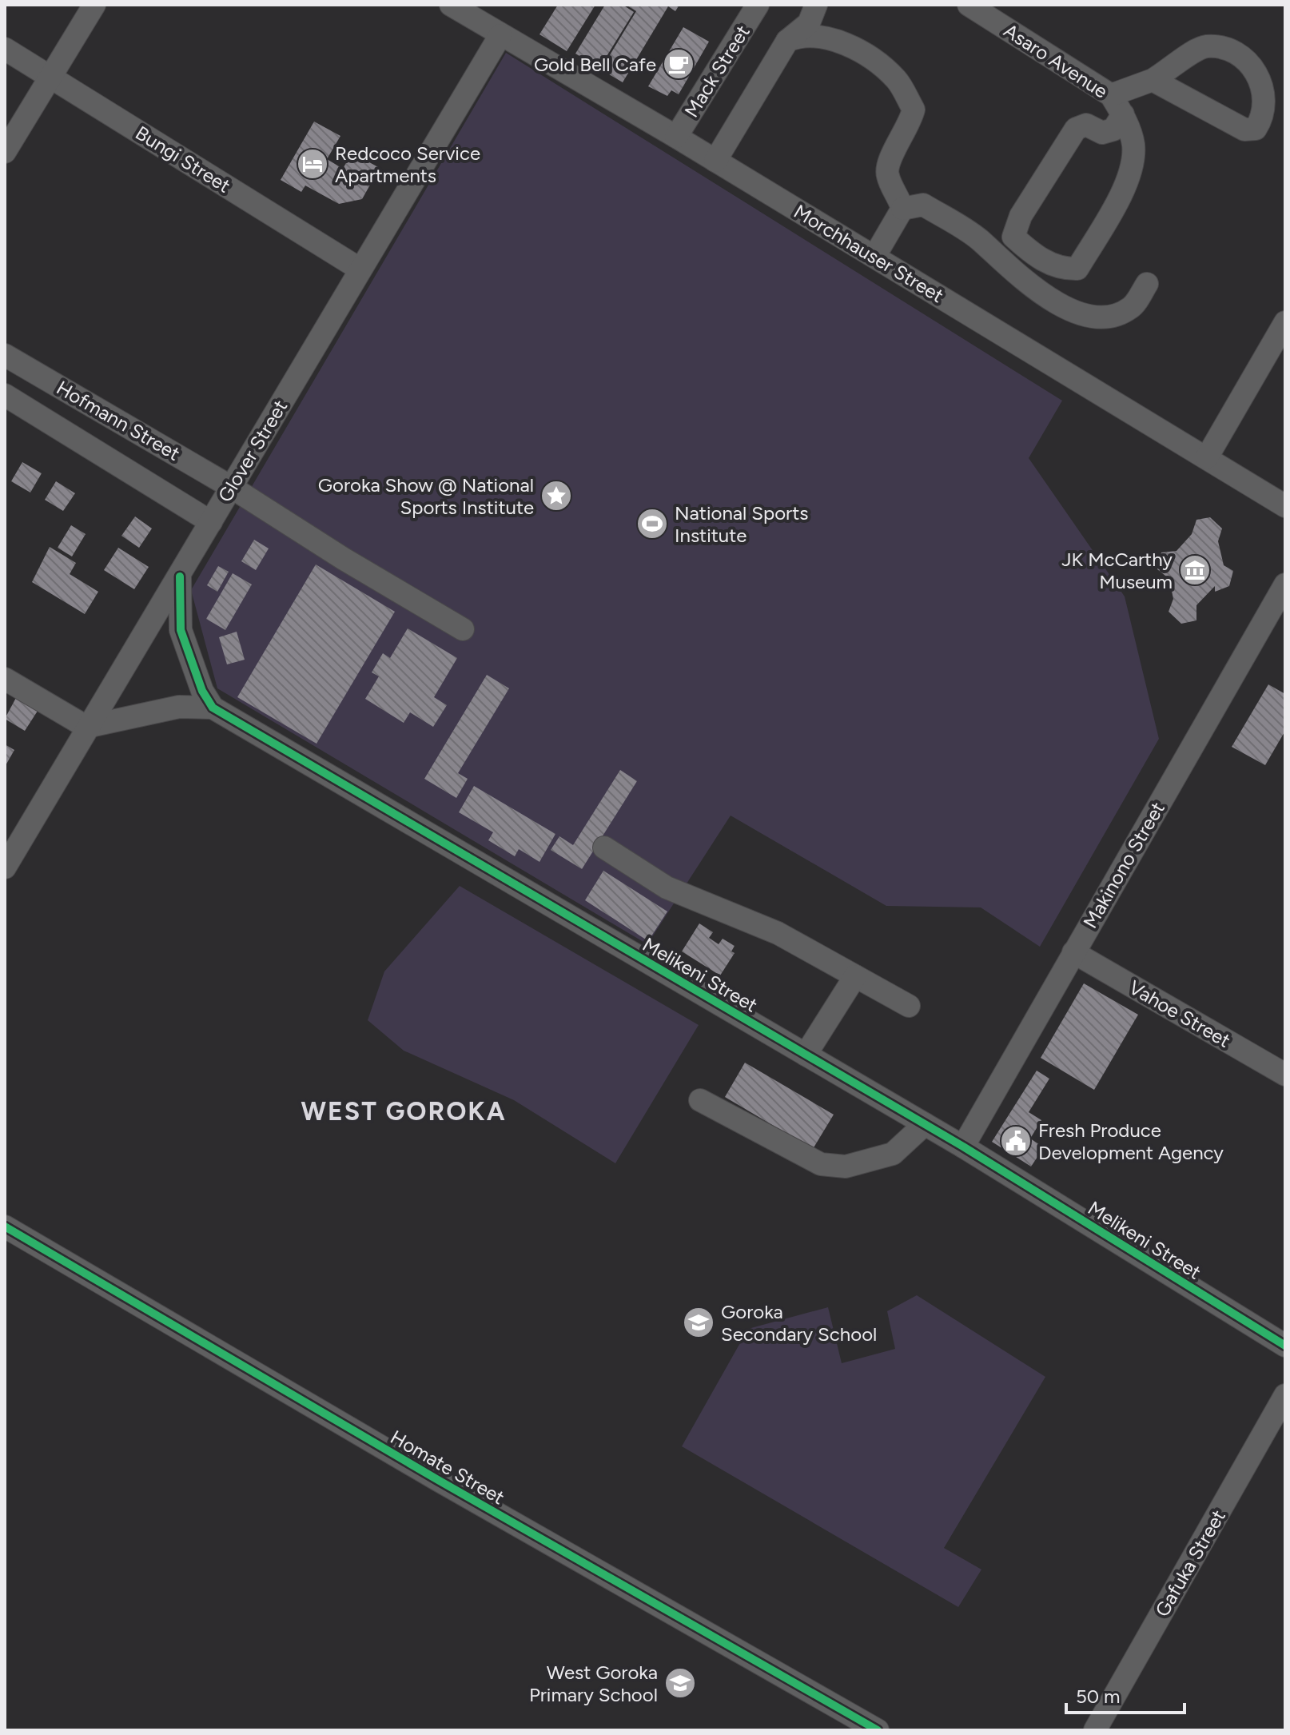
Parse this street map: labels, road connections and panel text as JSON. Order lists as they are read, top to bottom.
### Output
{
  "streets": {
    "street": [
      "Asaro Avenue",
      "Mack Street",
      "Bungi Street",
      "Morchhauser Street",
      "Hofmann Street",
      "Glover Street",
      "Makinono Street",
      "Melikeni Street",
      "Vahoe Street",
      "Homate Street",
      "Gafuka Street"
    ]
  },
  "crossings": [
    ["Mack Street", "Morchhauser Street"],
    ["Bungi Street", "Glover Street"],
    ["Morchhauser Street", "Glover Street"],
    ["Hofmann Street", "Glover Street"],
    ["Glover Street", "Melikeni Street"],
    ["Makinono Street", "Melikeni Street"],
    ["Makinono Street", "Vahoe Street"]
  ],
  "districts": ["WEST GOROKA"],
  "places": {
    "cafe": ["Gold Bell Cafe"],
    "hotel": ["Redcoco Service Apartments"],
    "place": ["Goroka Show @ National Sports Institute"],
    "sports": ["National Sports Institute"],
    "museum": ["JK McCarthy Museum"],
    "public building": ["Fresh Produce Development Agency"],
    "school or university": ["Goroka Secondary School", "West Goroka Primary School"]
  },
  "scale_bar": "50 m"
}
